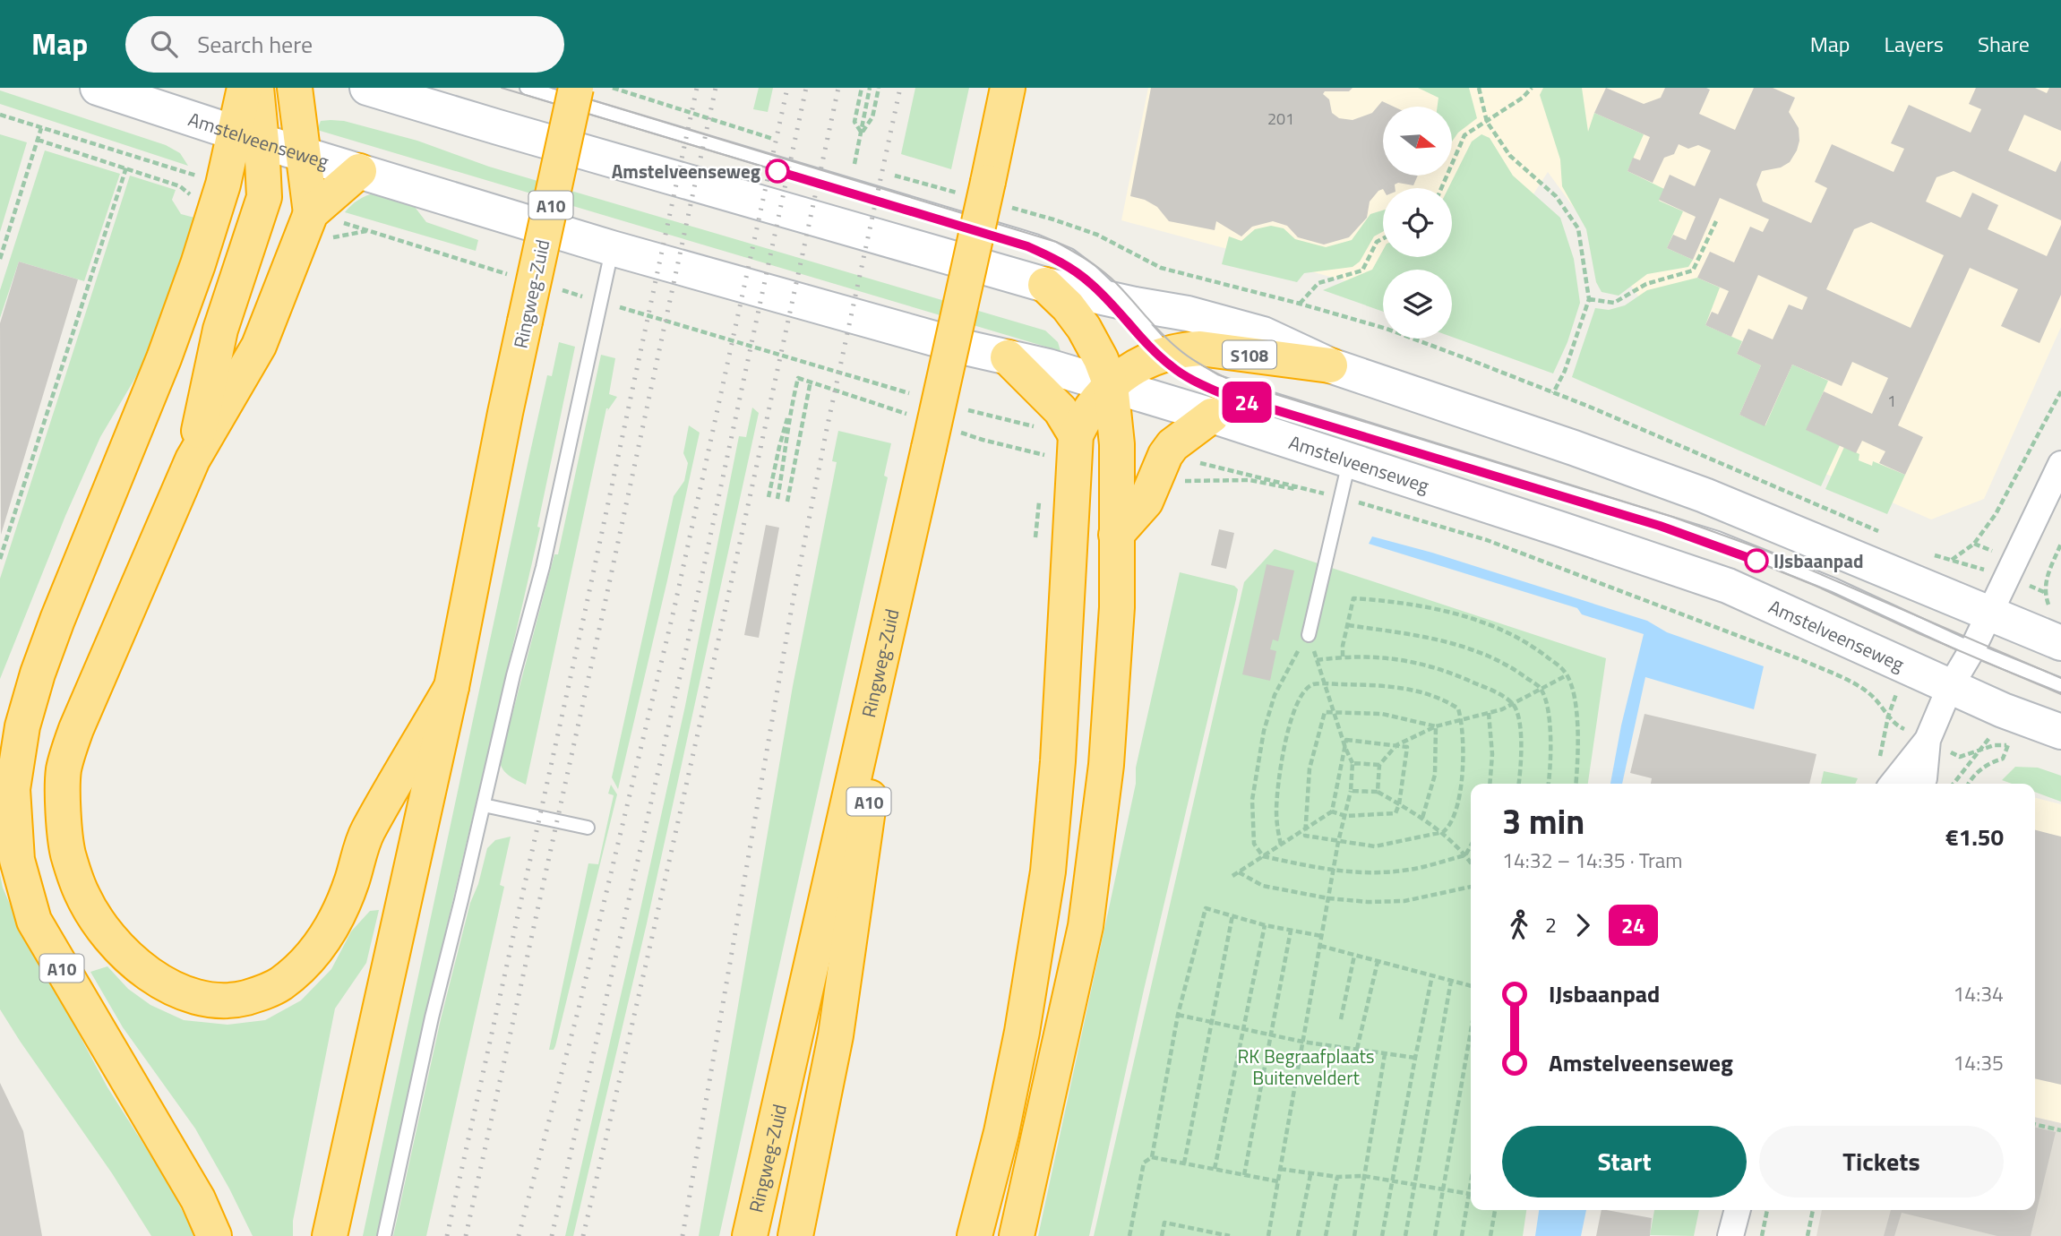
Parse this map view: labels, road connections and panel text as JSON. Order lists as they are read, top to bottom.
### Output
{
  "streets": {
    "highway": ["A10", "Ringweg-Zuid", "S108"],
    "main road": ["Amstelveenseweg"]
  },
  "crossings": [
    ["Amstelveenseweg", "A10"],
    ["Amstelveenseweg", "S108"],
    ["A10", "Ringweg-Zuid"]
  ],
  "parks": ["RK Begraafplaats Buitenveldert"],
  "places": ["Amstelveenseweg", "IJsbaanpad"],
  "lines": ["tram line 24"],
  "house_numbers": ["201", "1"],
  "north": "right",
  "page": {
    "header": "Map",
    "search": "Search here",
    "nav": ["Map", "Layers", "Share"],
    "on_map": "24",
    "heading": ["3 min", "14:32 – 14:35 · Tram", "€1.50"],
    "legs": ["2", "24"],
    "list": [
      {
        "name": "IJsbaanpad",
        "value": "14:34"
      },
      {
        "name": "Amstelveenseweg",
        "value": "14:35"
      }
    ],
    "buttons": ["Start", "Tickets"]
  }
}
